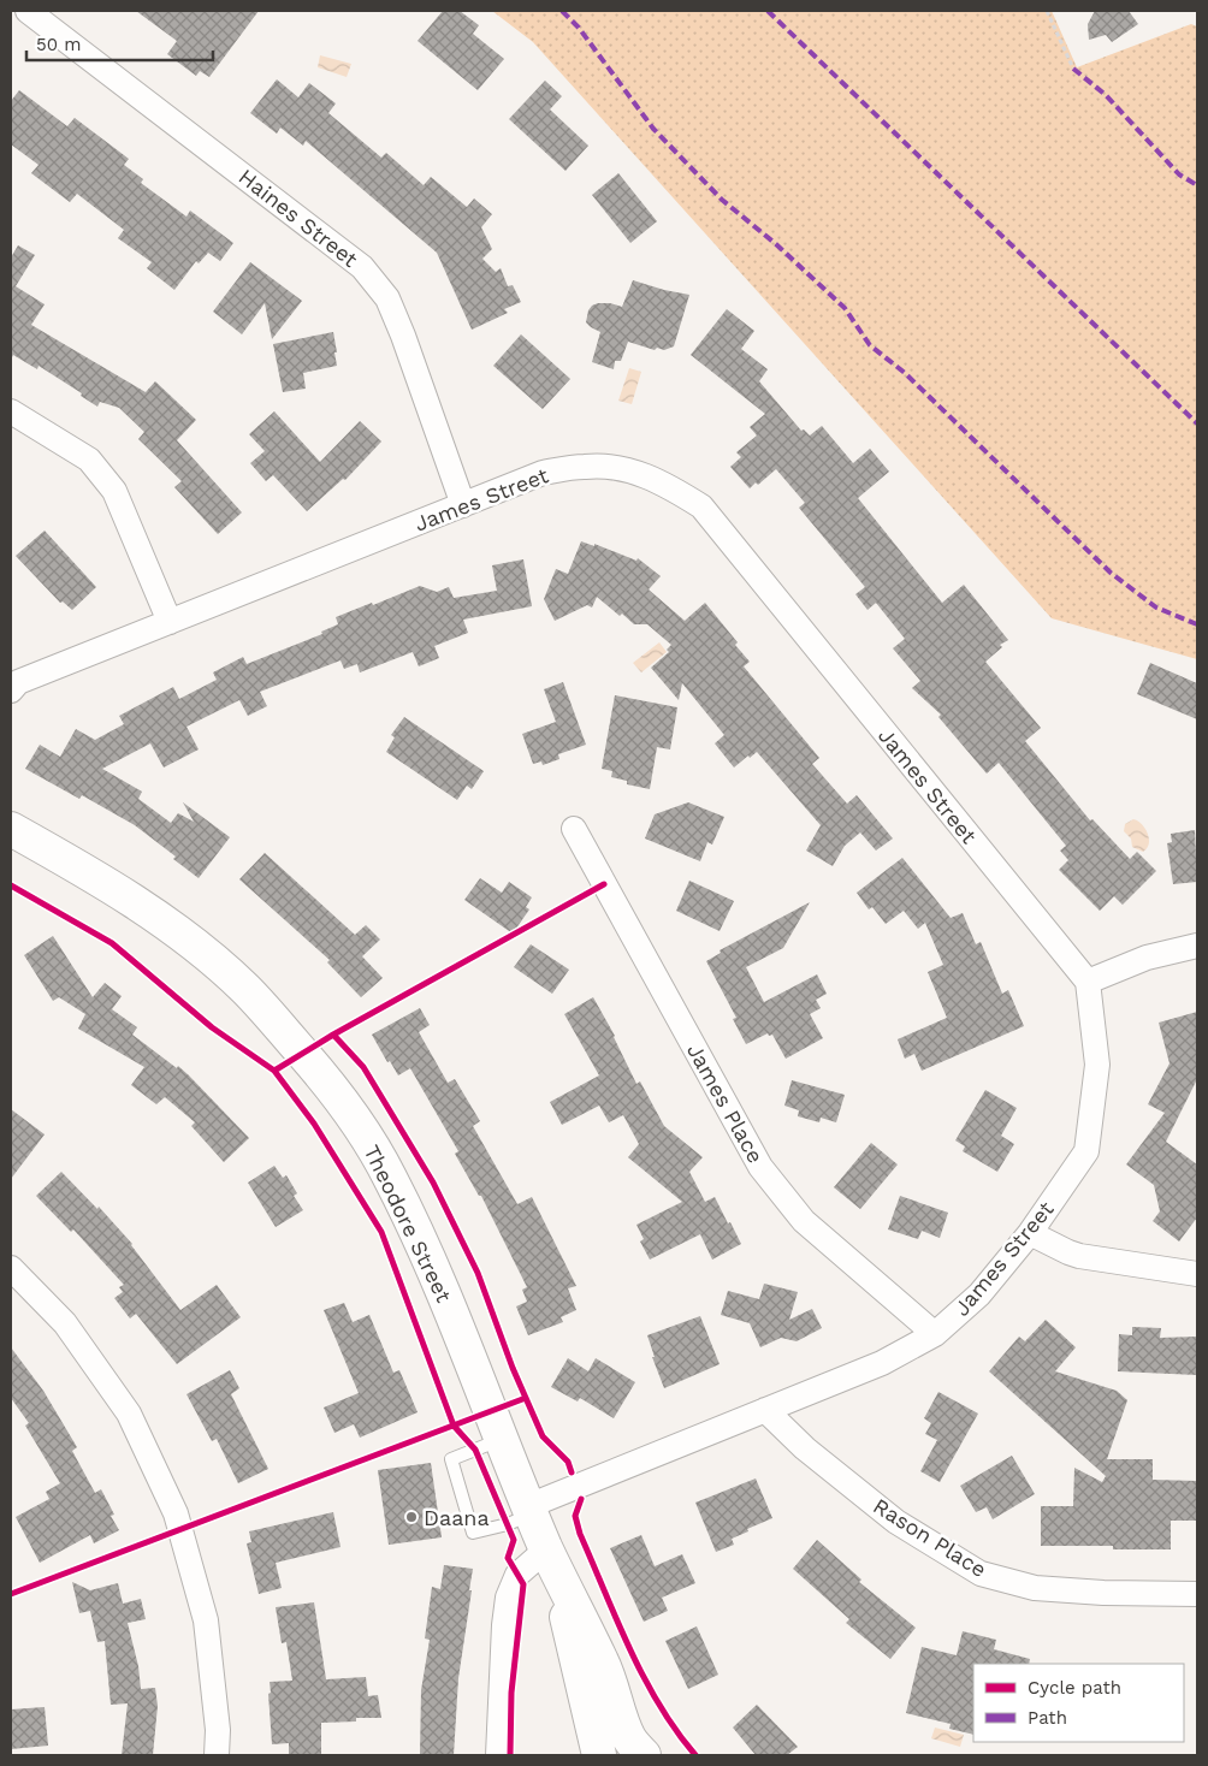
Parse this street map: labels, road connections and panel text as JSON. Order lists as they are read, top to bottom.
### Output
{
  "streets": {
    "main road": ["Theodore Street"],
    "street": [
      "Haines Street",
      "James Street",
      "James Place",
      "Rason Place"
    ]
  },
  "crossings": [
    ["Haines Street", "James Street"],
    ["James Street", "James Place"],
    ["James Street", "Theodore Street"],
    ["James Street", "Rason Place"]
  ],
  "places": ["Daana"],
  "legend": ["Cycle path", "Path"],
  "scale_bar": "50 m"
}
